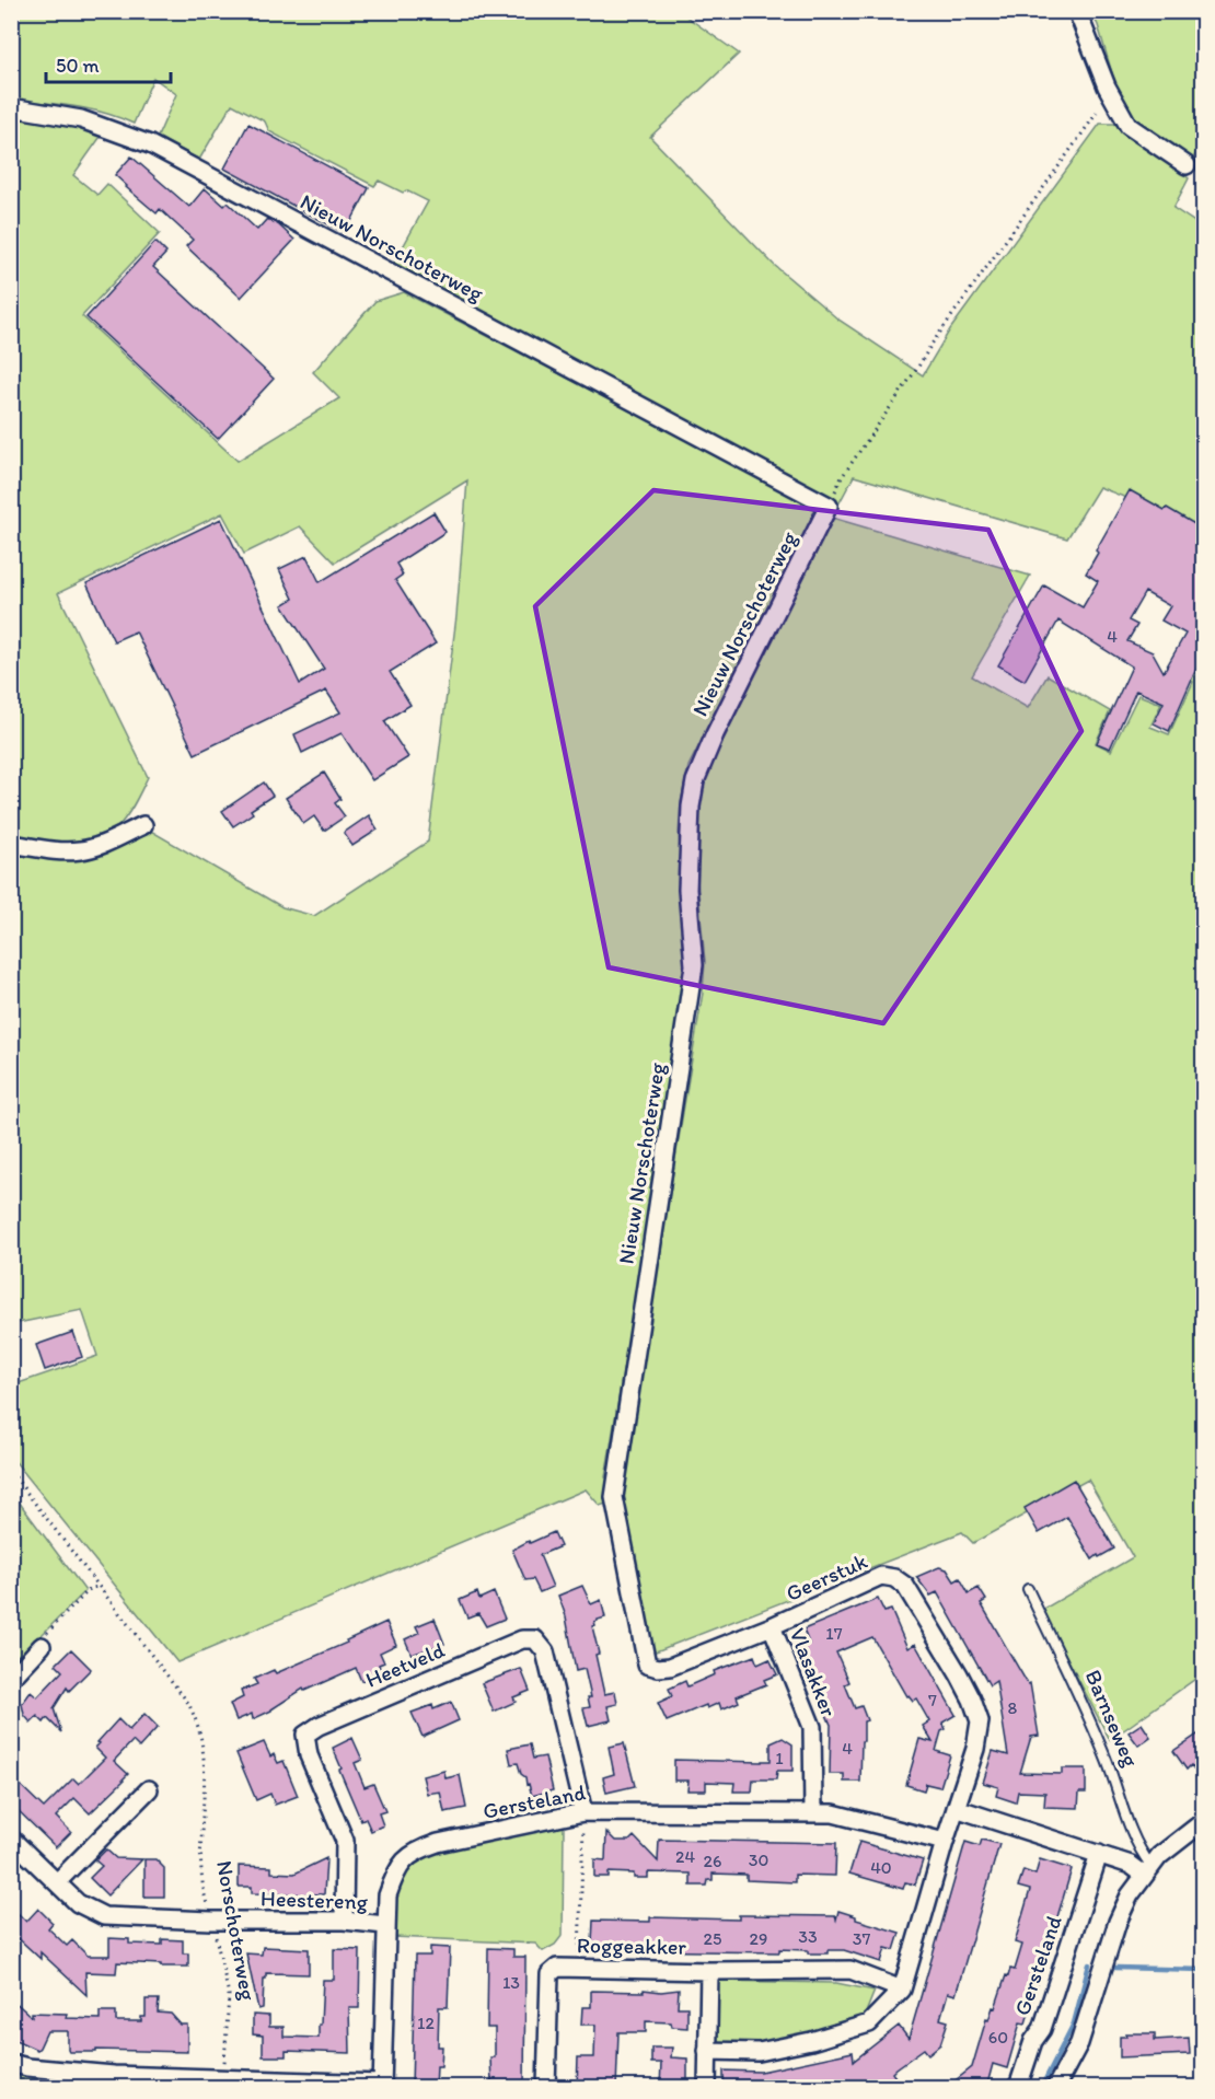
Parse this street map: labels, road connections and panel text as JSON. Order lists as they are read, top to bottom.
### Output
{
  "streets": {
    "street": [
      "Nieuw Norschoterweg",
      "Geerstuk",
      "Heetveld",
      "Vlasakker",
      "Gersteland",
      "Heestereng",
      "Roggeakker"
    ],
    "lane": ["Barnseweg"],
    "path": ["Norschoterweg"]
  },
  "crossings": [
    ["Nieuw Norschoterweg", "Geerstuk"],
    ["Geerstuk", "Vlasakker"],
    ["Heetveld", "Gersteland"],
    ["Heetveld", "Heestereng"],
    ["Vlasakker", "Gersteland"],
    ["Gersteland", "Heestereng"],
    ["Heestereng", "Norschoterweg"]
  ],
  "house_numbers": [
    "4",
    "17",
    "7",
    "8",
    "4",
    "1",
    "24",
    "30",
    "26",
    "40",
    "33",
    "25",
    "29",
    "37",
    "13",
    "12",
    "60"
  ],
  "scale_bar": "50 m"
}
